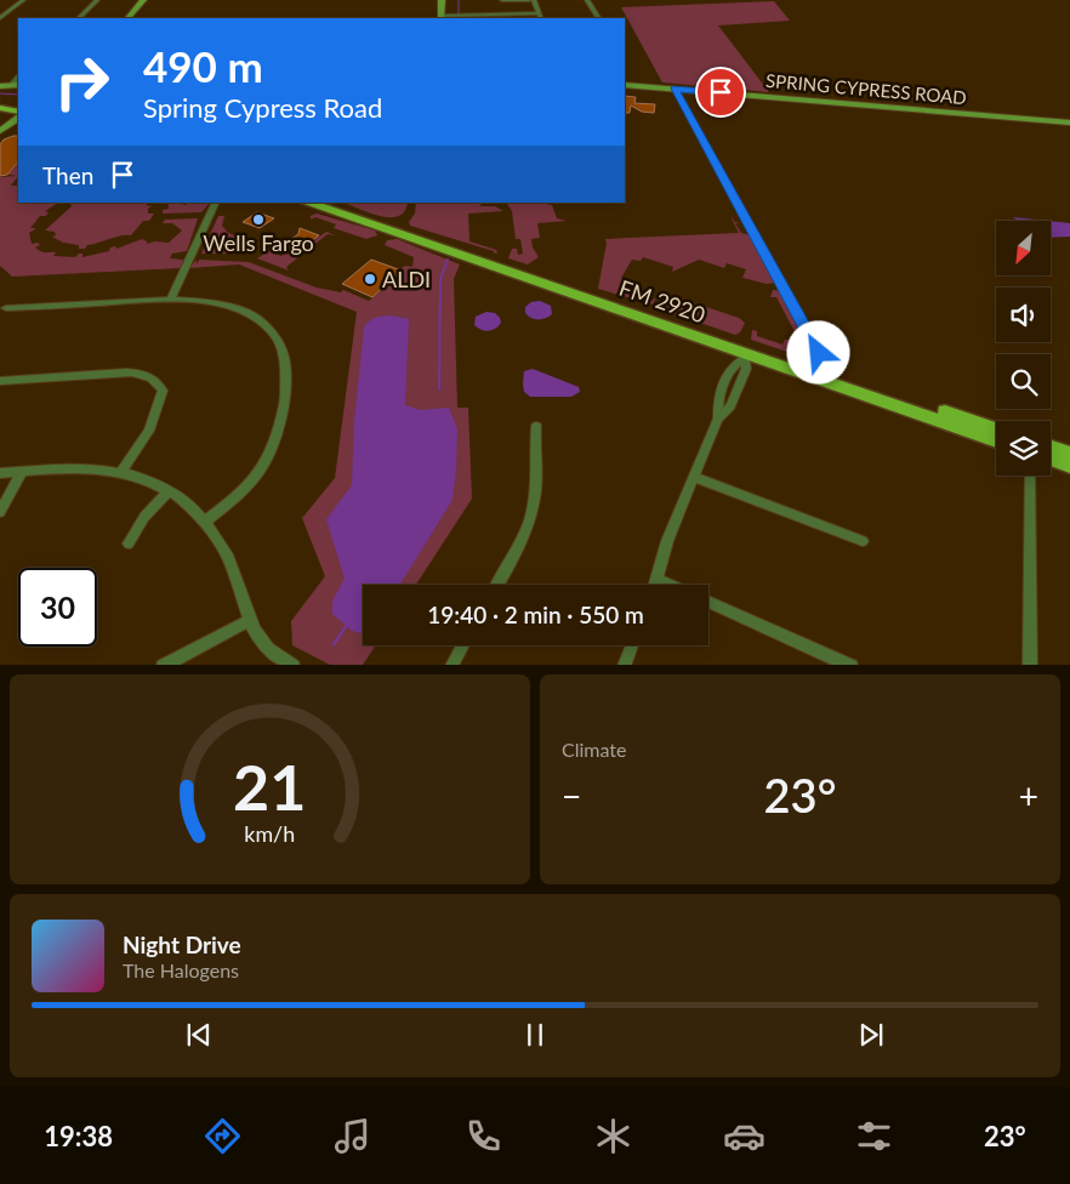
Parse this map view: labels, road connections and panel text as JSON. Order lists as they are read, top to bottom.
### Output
{
  "streets": {
    "main road": ["SPRING CYPRESS ROAD", "FM 2920"]
  },
  "places": ["Wells Fargo", "ALDI"],
  "north": "bottom left",
  "page": {
    "turn": ["490 m", "Spring Cypress Road"],
    "then": "Then",
    "limit": "30",
    "trip": "19:40 · 2 min · 550 m",
    "tile": "Climate",
    "heat": ["−", "23°", "+"],
    "song": ["Night Drive", "The Halogens"],
    "tabs": ["19:38", "23°"],
    "gauge": ["21", "km/h"]
  }
}
